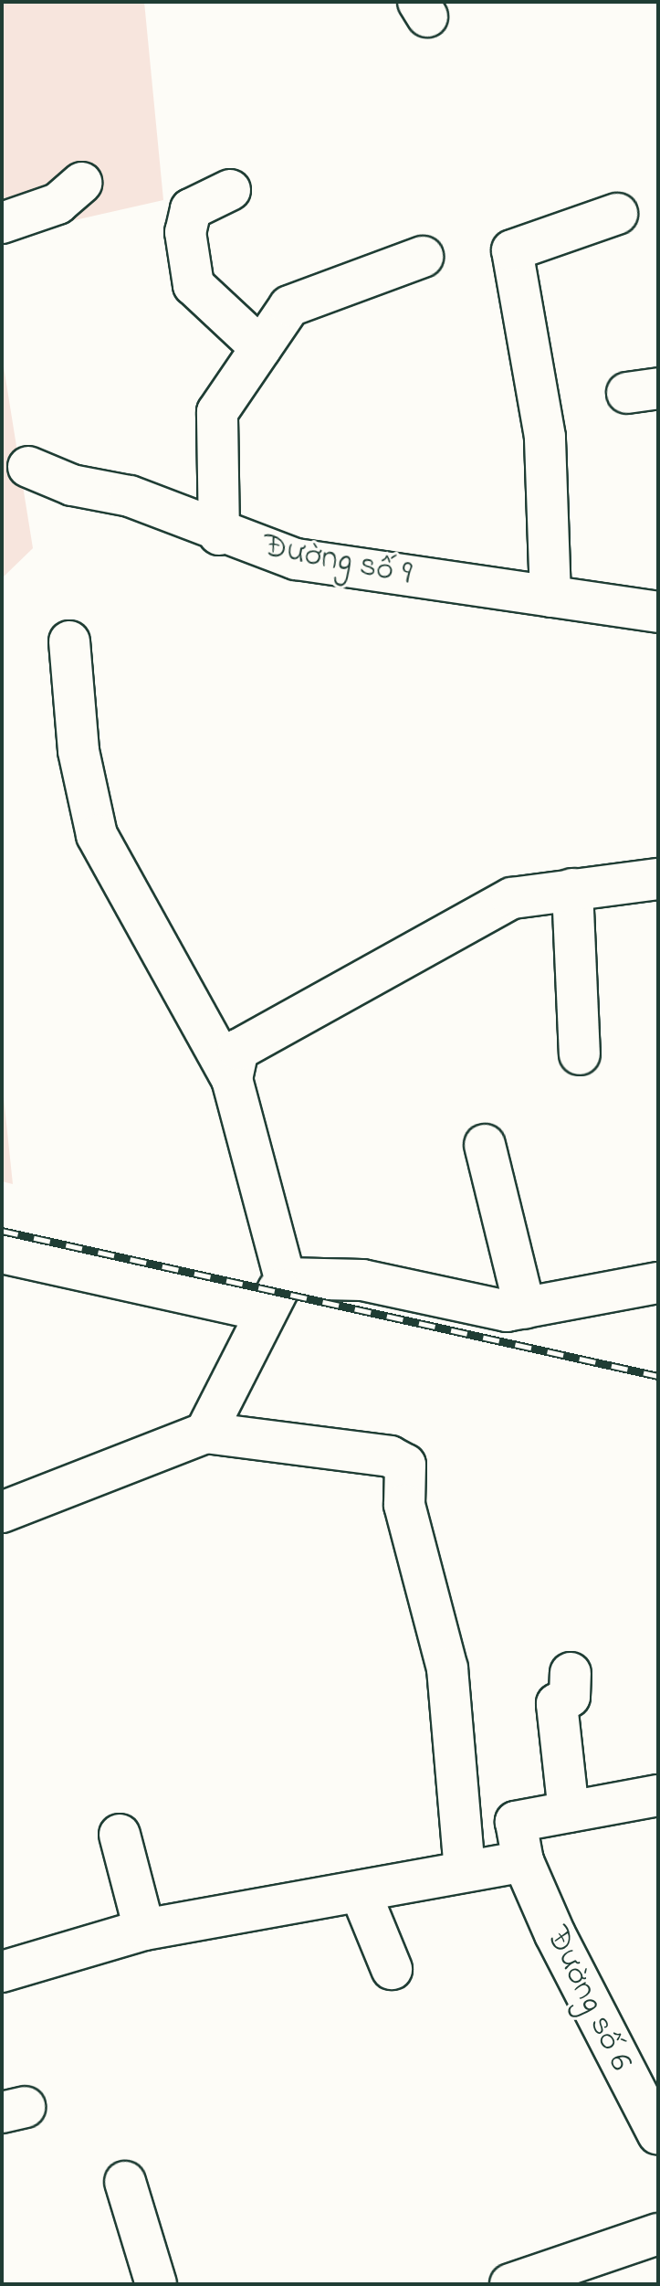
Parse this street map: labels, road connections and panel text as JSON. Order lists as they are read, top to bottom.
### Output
{
  "streets": {
    "street": ["Đường số 9", "Đường số 6"]
  }
}
